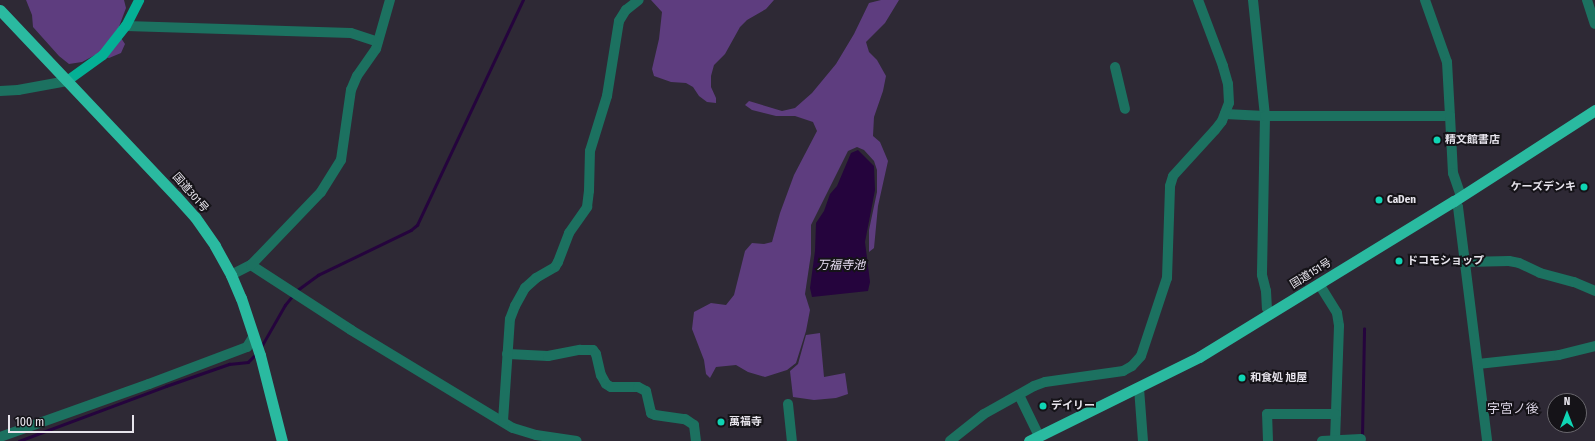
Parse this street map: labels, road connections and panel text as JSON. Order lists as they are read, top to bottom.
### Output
{
  "streets": {
    "highway": ["国道301号", "国道151号"]
  },
  "districts": ["字宮ノ後"],
  "water": ["万福寺池"],
  "places": [
    "精文館書店",
    "ケーズデンキ",
    "CaDen",
    "ドコモショップ",
    "和食処 旭屋",
    "デイリー",
    "萬福寺"
  ],
  "scale_bar": "100 m",
  "north": "top"
}
